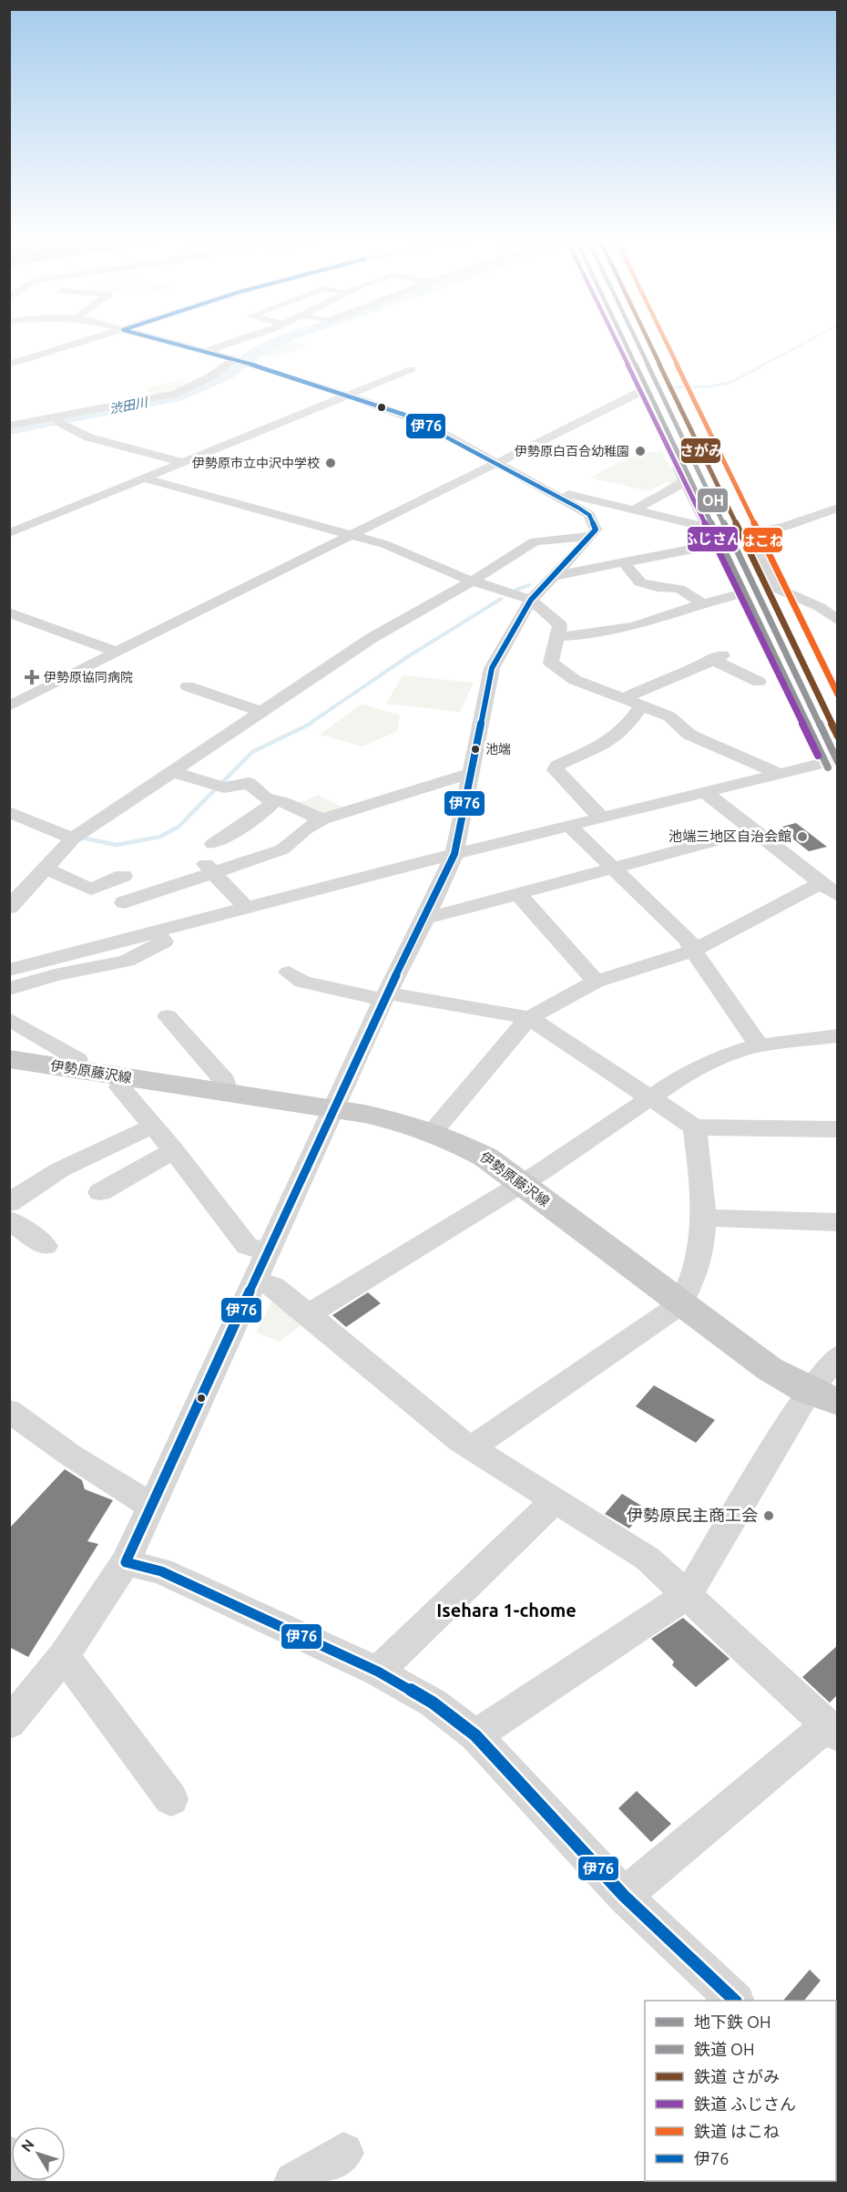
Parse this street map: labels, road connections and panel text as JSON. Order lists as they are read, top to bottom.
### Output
{
  "streets": {
    "main road": ["伊勢原藤沢線"]
  },
  "districts": ["Isehara 1-chome"],
  "water": ["渋田川"],
  "places": {
    "other": [
      "伊勢原白百合幼稚園",
      "伊勢原市立中沢中学校",
      "池端",
      "池端三地区自治会館",
      "伊勢原民主商工会"
    ],
    "health": ["伊勢原協同病院"]
  },
  "lines": [
    "metro line OH",
    "rail line OH",
    "rail line さがみ",
    "rail line ふじさん",
    "rail line はこね",
    "transit line 伊76"
  ],
  "legend": [
    "地下鉄 OH",
    "鉄道 OH",
    "鉄道 さがみ",
    "鉄道 ふじさん",
    "鉄道 はこね",
    "伊76"
  ],
  "north": "top left"
}
